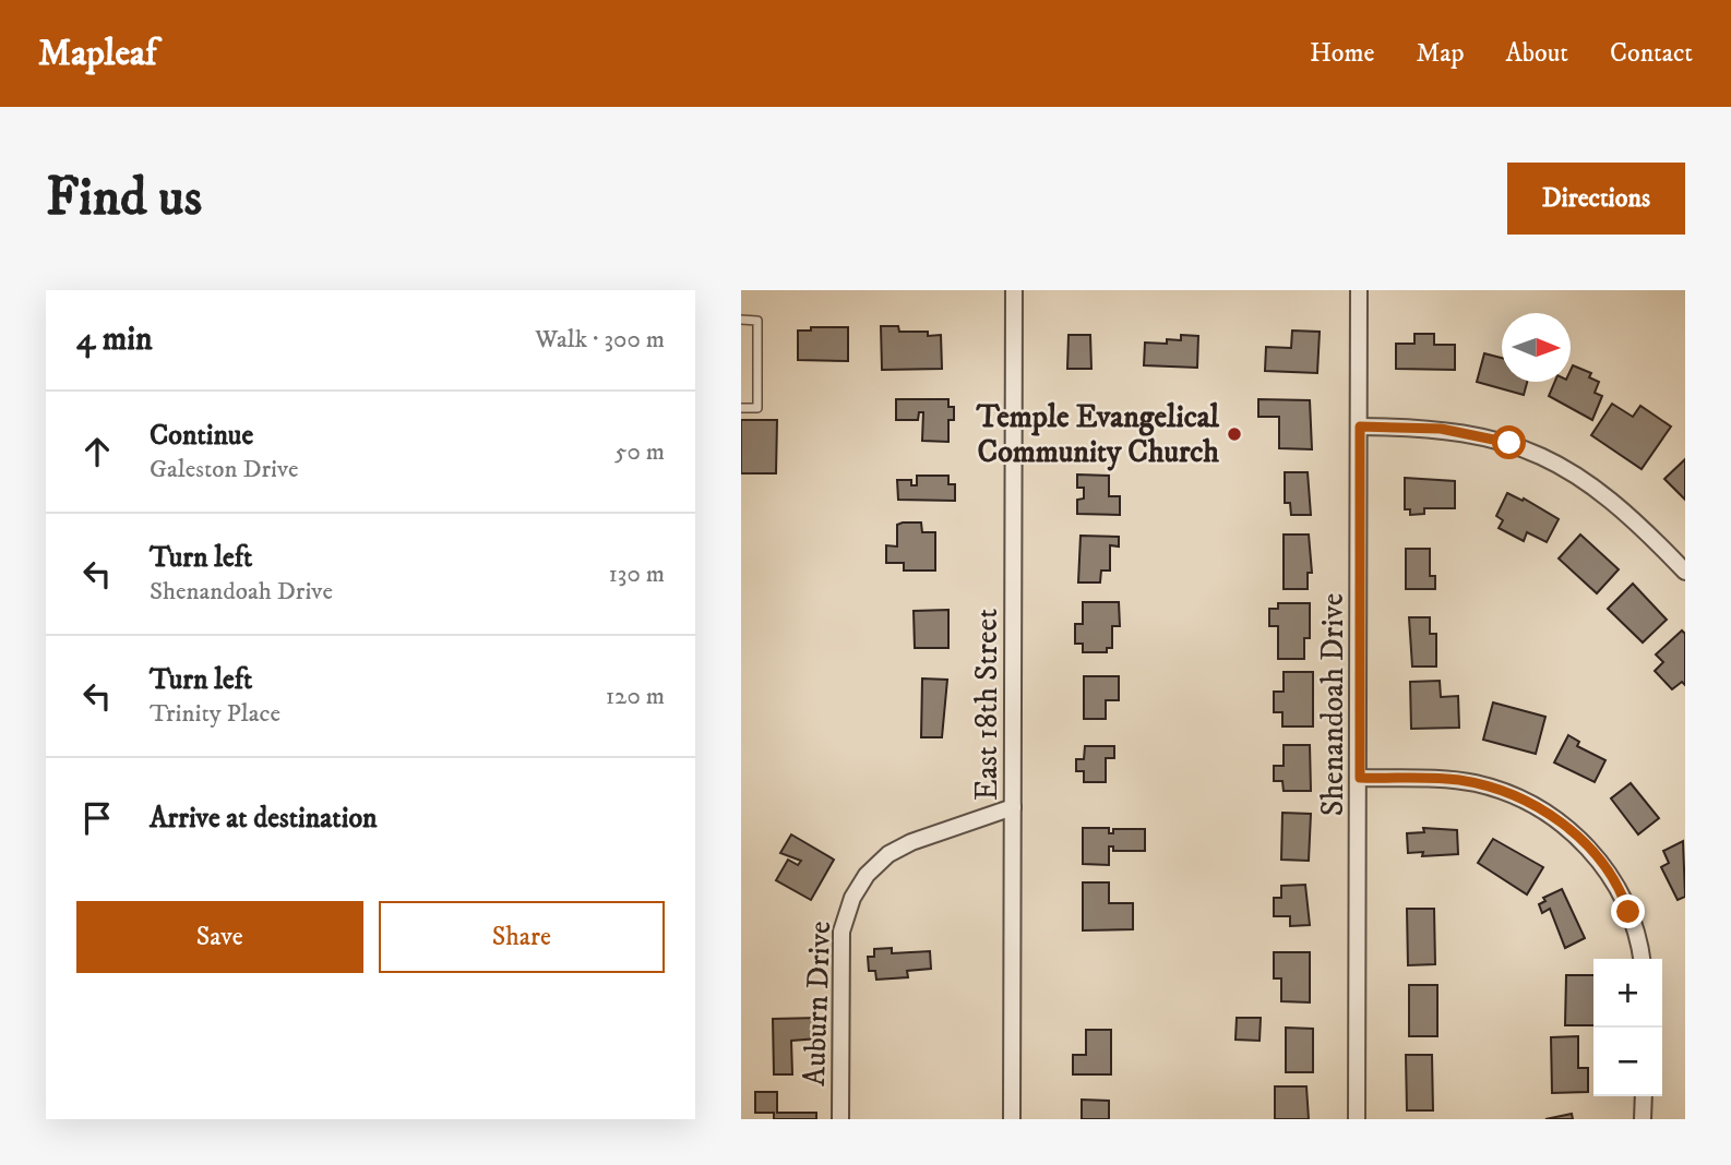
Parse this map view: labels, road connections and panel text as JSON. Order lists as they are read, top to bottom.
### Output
{
  "streets": {
    "street": ["East 18th Street", "Shenandoah Drive", "Auburn Drive"]
  },
  "crossings": [
    ["East 18th Street", "Auburn Drive"]
  ],
  "places": ["Temple Evangelical Community Church"],
  "north": "right",
  "page": {
    "header": "Mapleaf",
    "nav": [
      "Home",
      "Map",
      "About",
      "Contact"
    ],
    "buttons": [
      "Directions",
      ["Save", "Share"]
    ],
    "title": "Find us",
    "heading": ["4 min", "Walk · 300 m"],
    "list": [
      ["Continue", "Galeston Drive", "50 m"],
      ["Turn left", "Shenandoah Drive", "130 m"],
      ["Turn left", "Trinity Place", "120 m"],
      "Arrive at destination"
    ],
    "map_buttons": ["+", "−"]
  }
}
